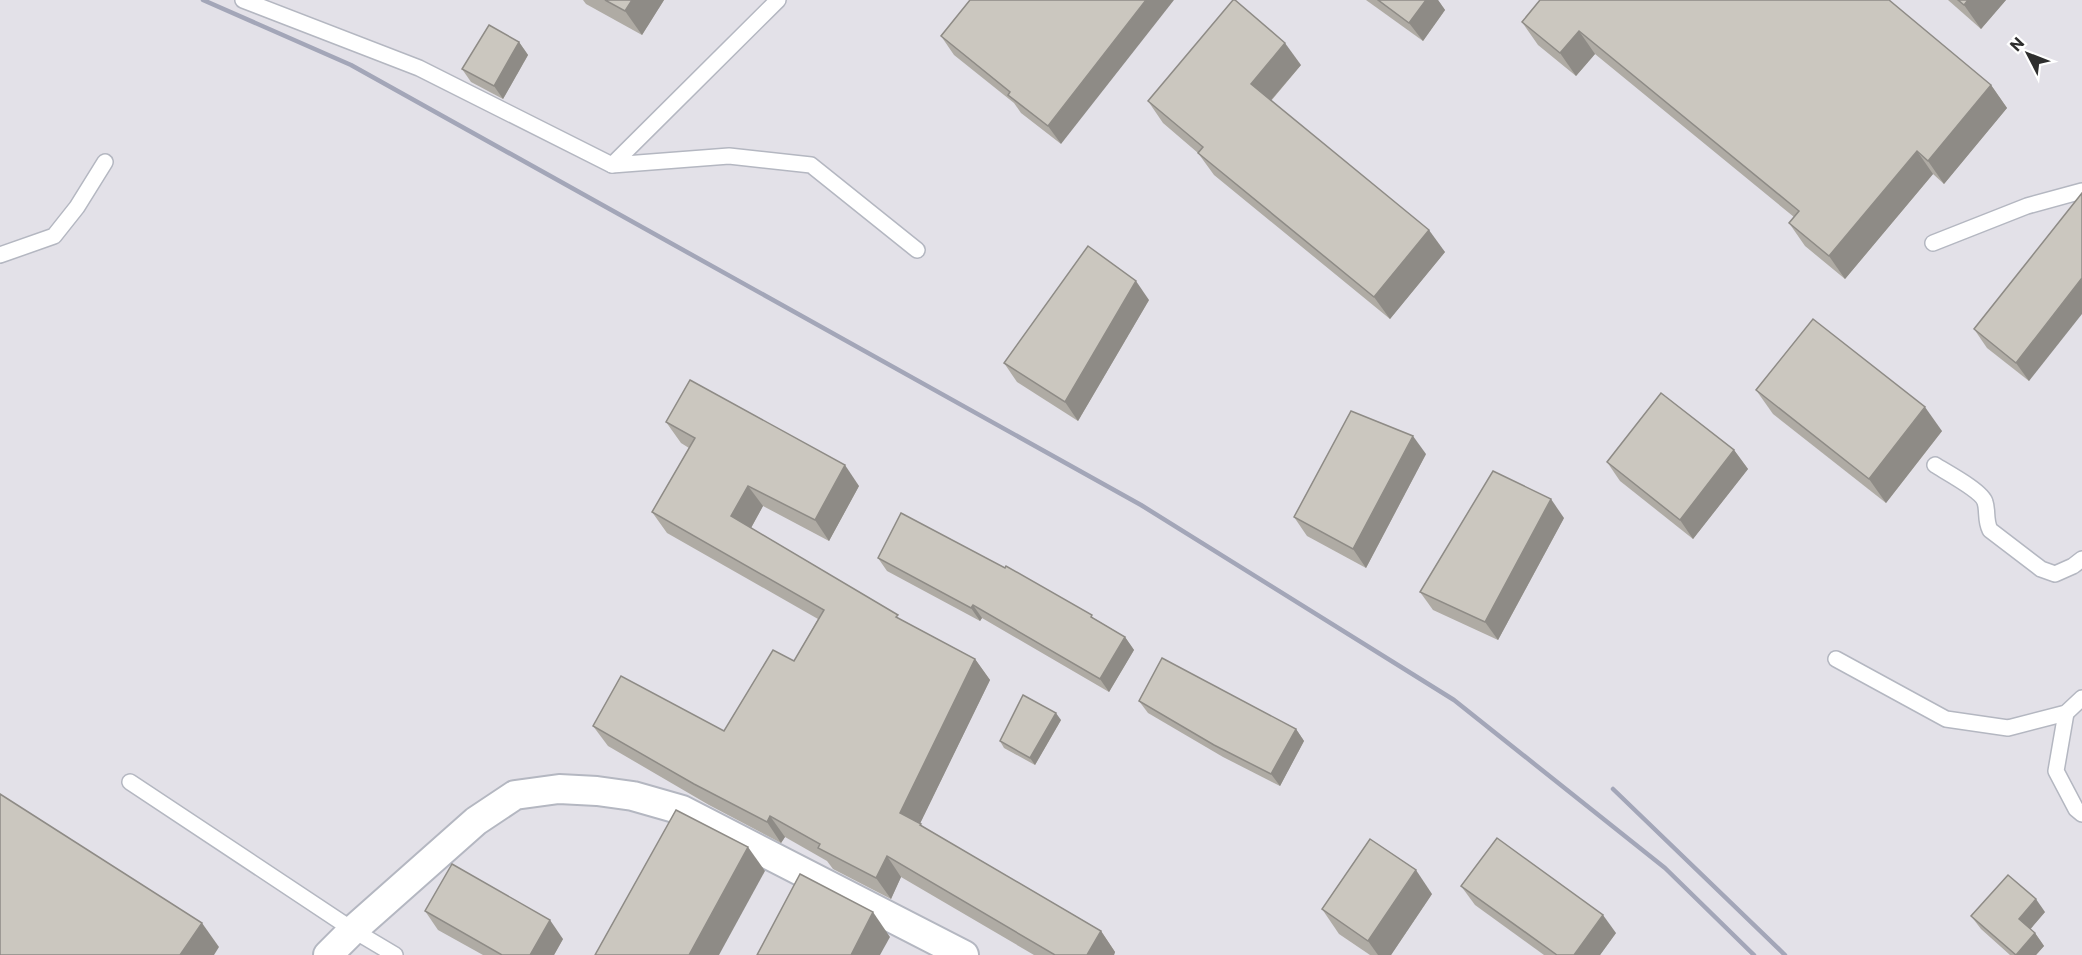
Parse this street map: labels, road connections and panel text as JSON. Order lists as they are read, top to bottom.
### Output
{
  "north": "top left"
}
